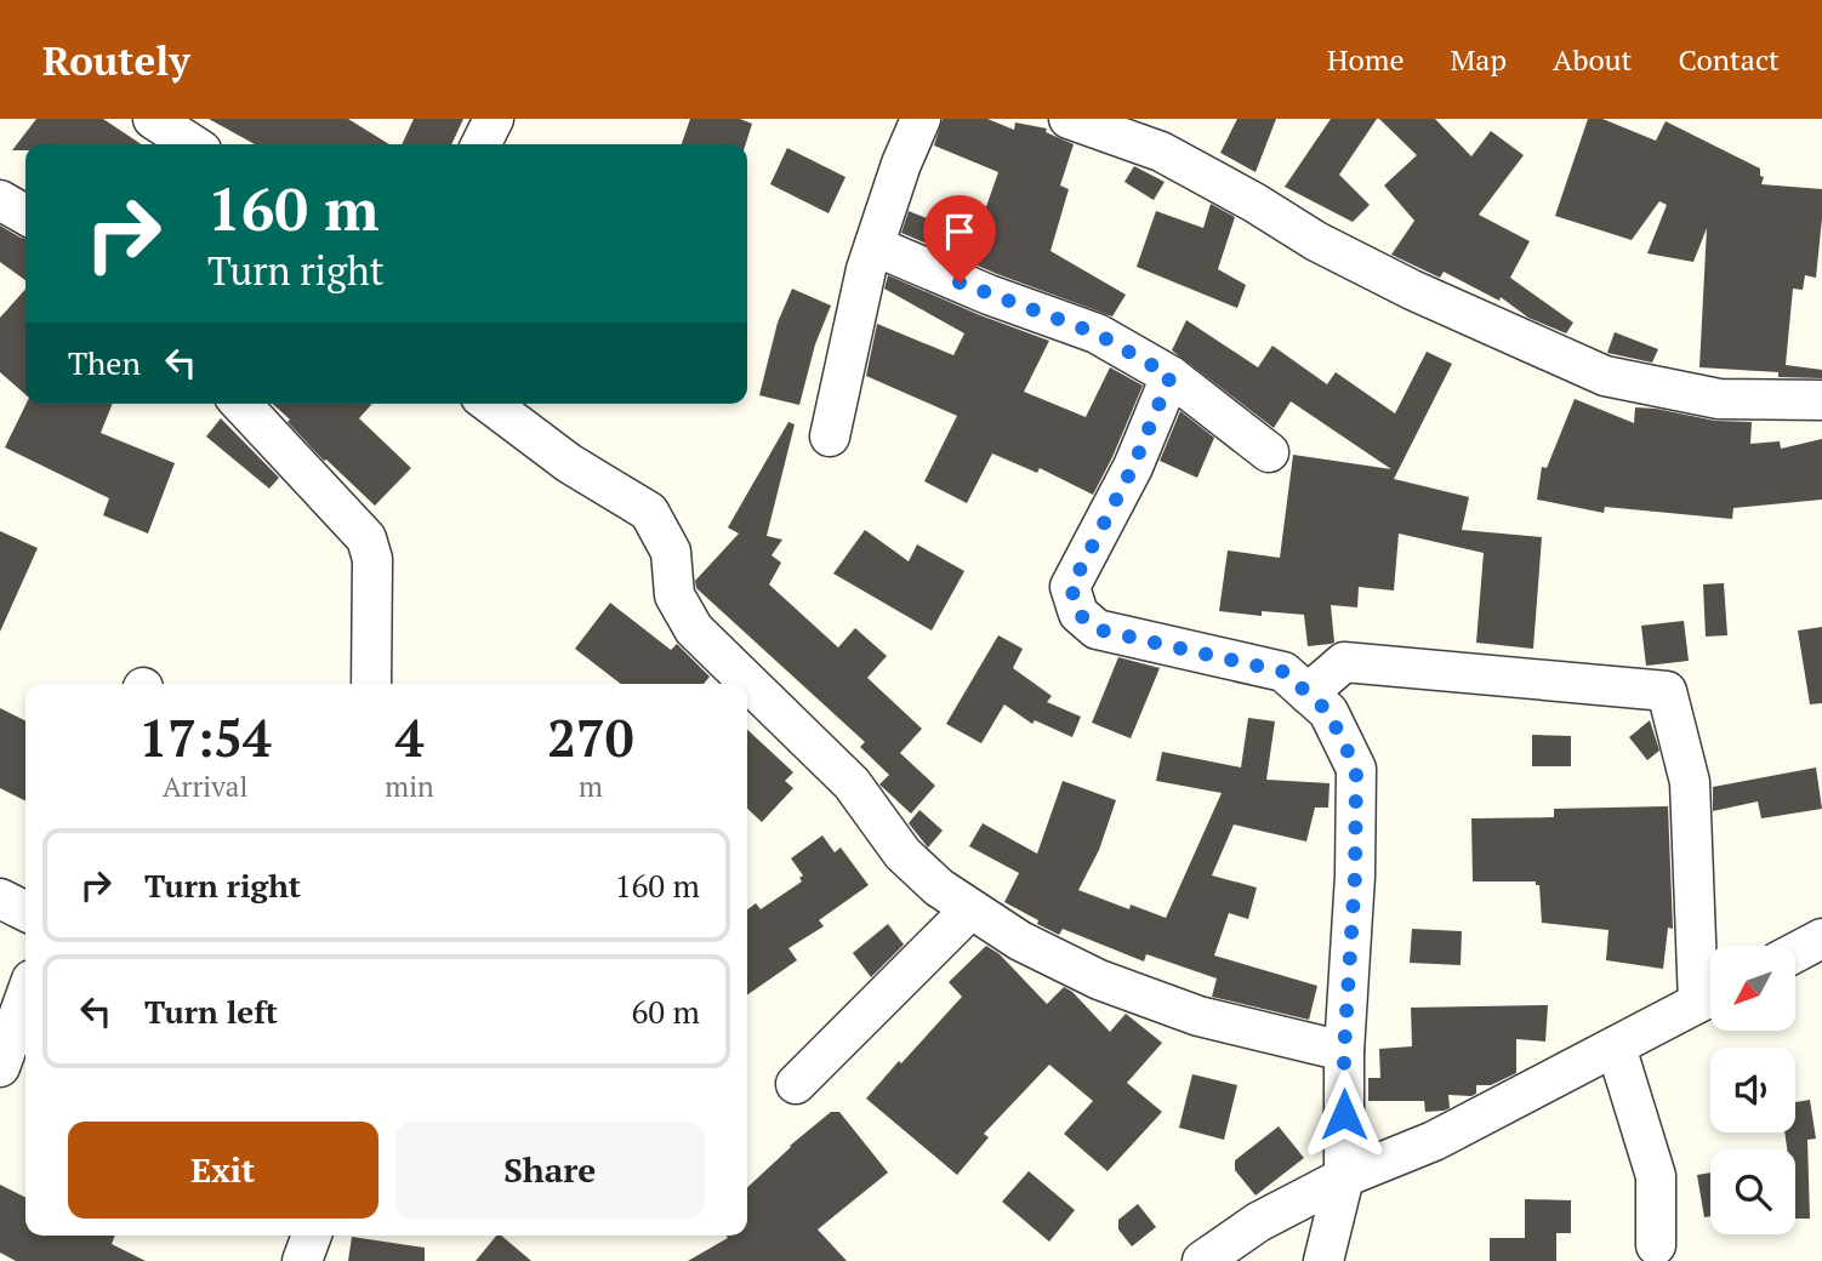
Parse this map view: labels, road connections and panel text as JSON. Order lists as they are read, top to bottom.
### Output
{
  "north": "bottom left",
  "page": {
    "header": "Routely",
    "nav": [
      "Home",
      "Map",
      "About",
      "Contact"
    ],
    "turn": ["160 m", "Turn right"],
    "then": "Then",
    "eta": [
      "17:54",
      "Arrival",
      "4",
      "min",
      "270",
      "m"
    ],
    "list": [
      {
        "name": "Turn right",
        "value": "160 m"
      },
      {
        "name": "Turn left",
        "value": "60 m"
      }
    ],
    "buttons": ["Exit", "Share"]
  }
}
